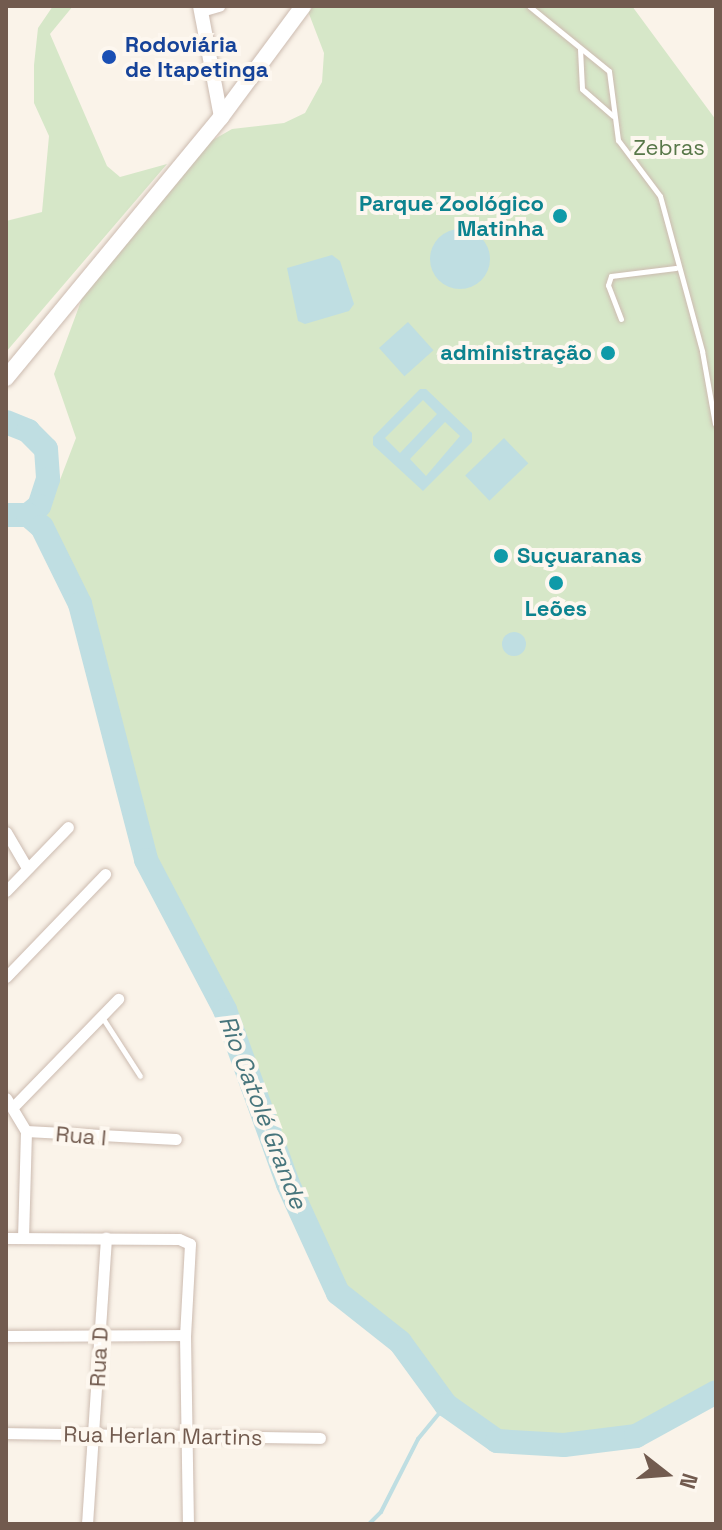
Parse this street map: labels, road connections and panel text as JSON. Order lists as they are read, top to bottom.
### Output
{
  "streets": {
    "street": ["Rua I", "Rua D", "Rua Herlan Martins"]
  },
  "crossings": [
    ["Rua D", "Rua Herlan Martins"]
  ],
  "water": ["Rio Catolé Grande"],
  "parks": ["Zebras"],
  "places": [
    "Rodoviária de Itapetinga",
    "Parque Zoológico Matinha",
    "administração",
    "Suçuaranas",
    "Leões"
  ],
  "north": "right"
}
